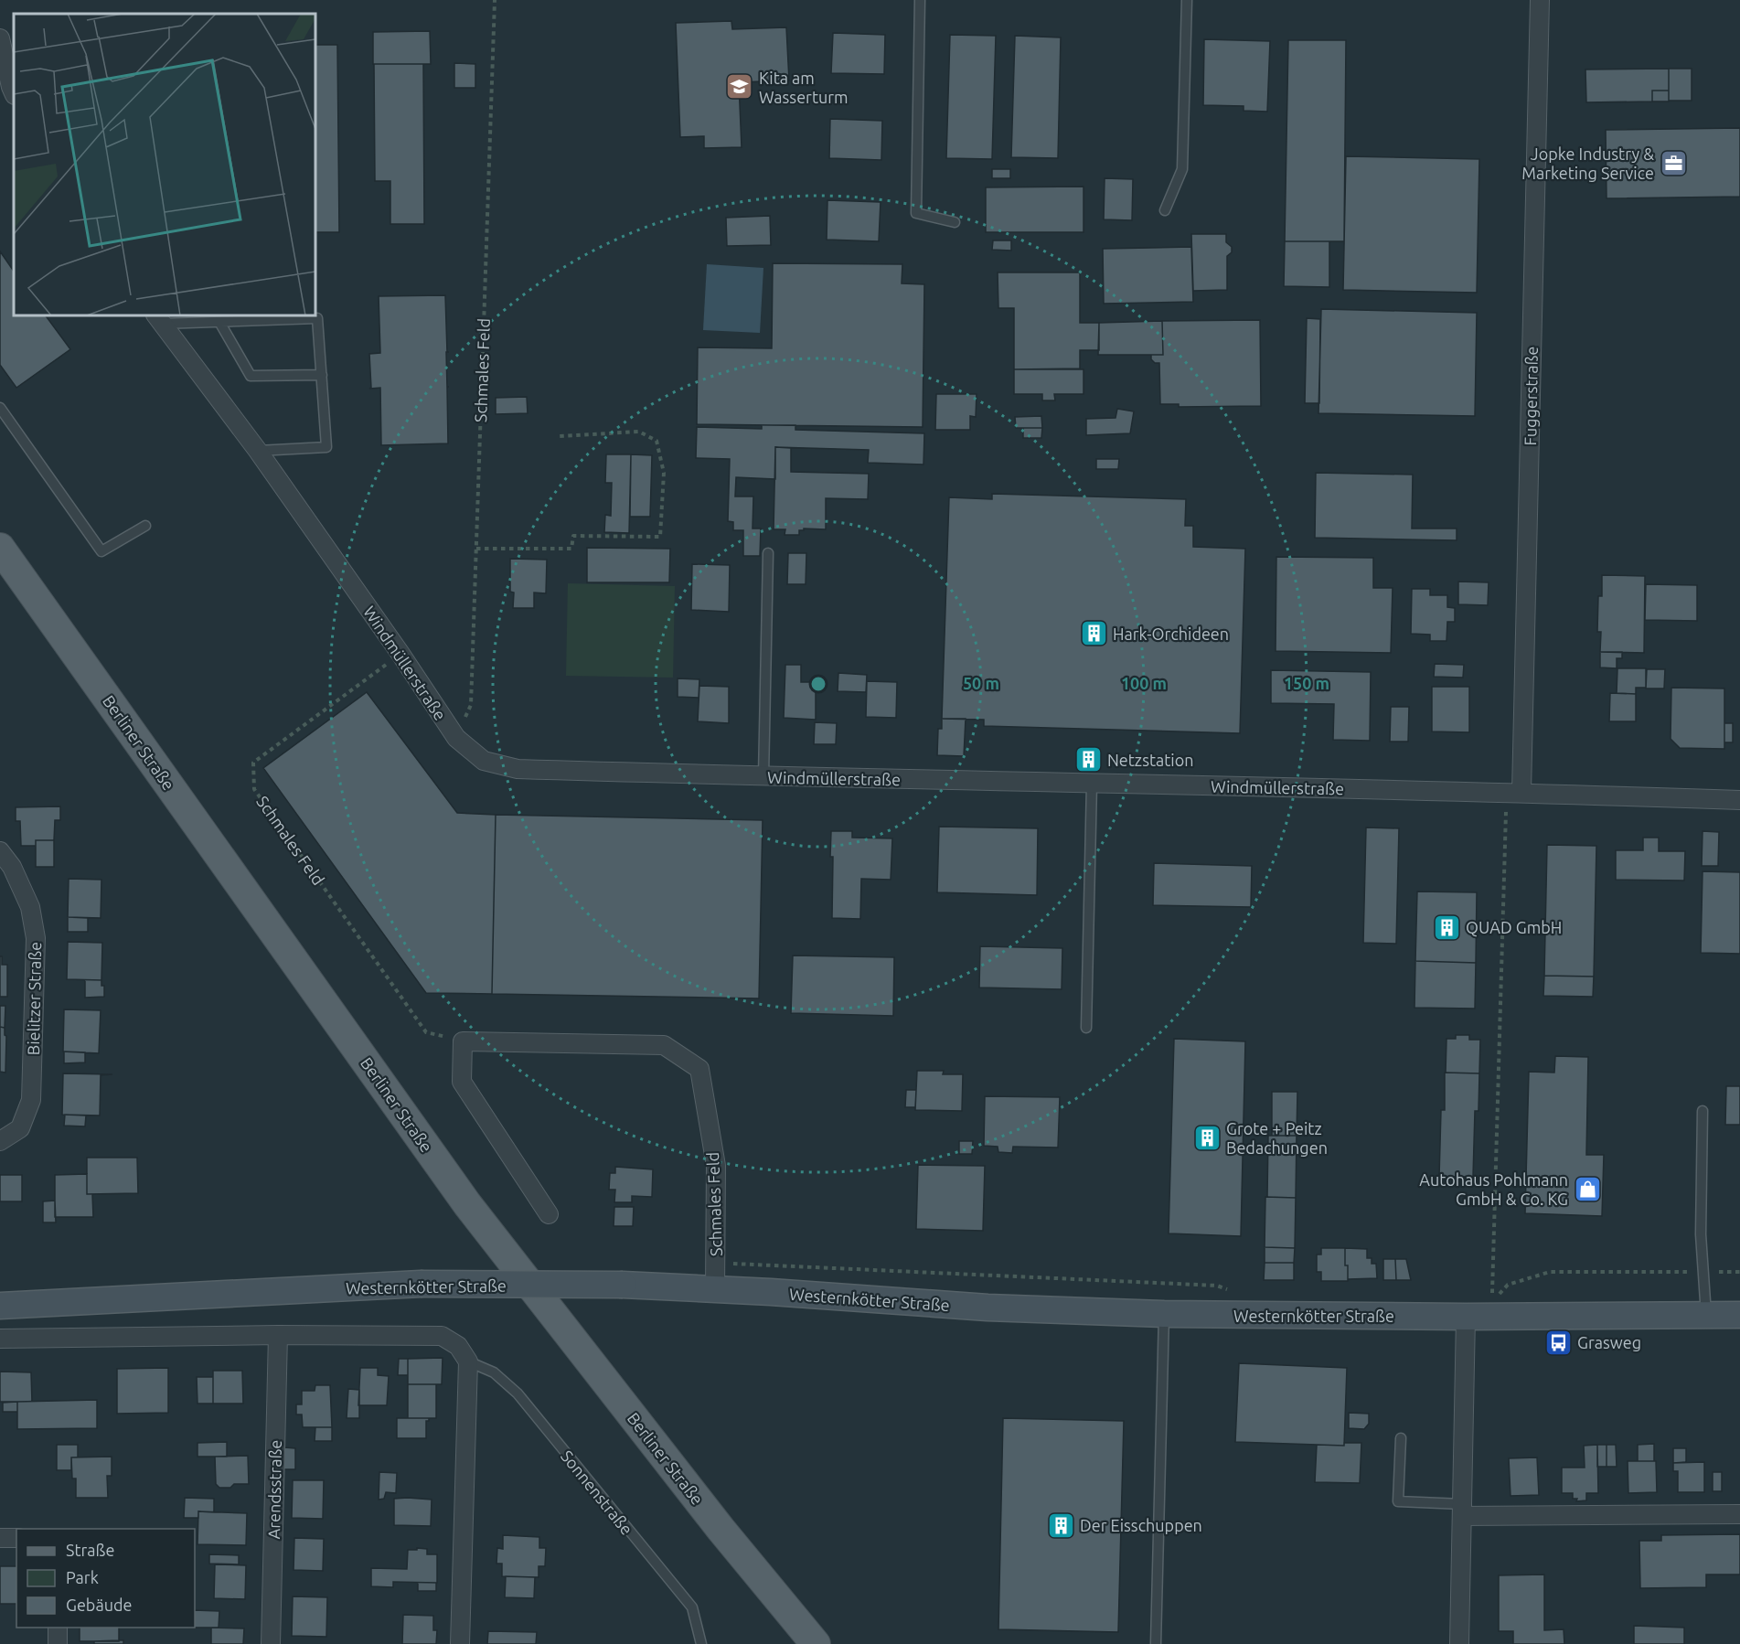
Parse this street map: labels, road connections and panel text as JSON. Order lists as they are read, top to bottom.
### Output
{
  "streets": {
    "main road": ["Berliner Straße"],
    "street": [
      "Schmales Feld",
      "Fuggerstraße",
      "Windmüllerstraße",
      "Bielitzer Straße",
      "Westernkötter Straße",
      "Arendsstraße"
    ],
    "lane": ["Sonnenstraße"]
  },
  "crossings": [
    ["Schmales Feld", "Windmüllerstraße"],
    ["Schmales Feld", "Westernkötter Straße"],
    ["Fuggerstraße", "Windmüllerstraße"]
  ],
  "places": {
    "school or university": ["Kita am Wasserturm"],
    "office": ["Jopke Industry & Marketing Service"],
    "building": [
      "Hark-Orchideen",
      "Netzstation",
      "QUAD GmbH",
      "Grote + Peitz Bedachungen",
      "Der Eisschuppen"
    ],
    "shop": ["Autohaus Pohlmann GmbH & Co. KG"],
    "bus stop": ["Grasweg"]
  },
  "legend": ["Straße", "Park", "Gebäude"],
  "rings": ["50 m", "100 m", "150 m"]
}
